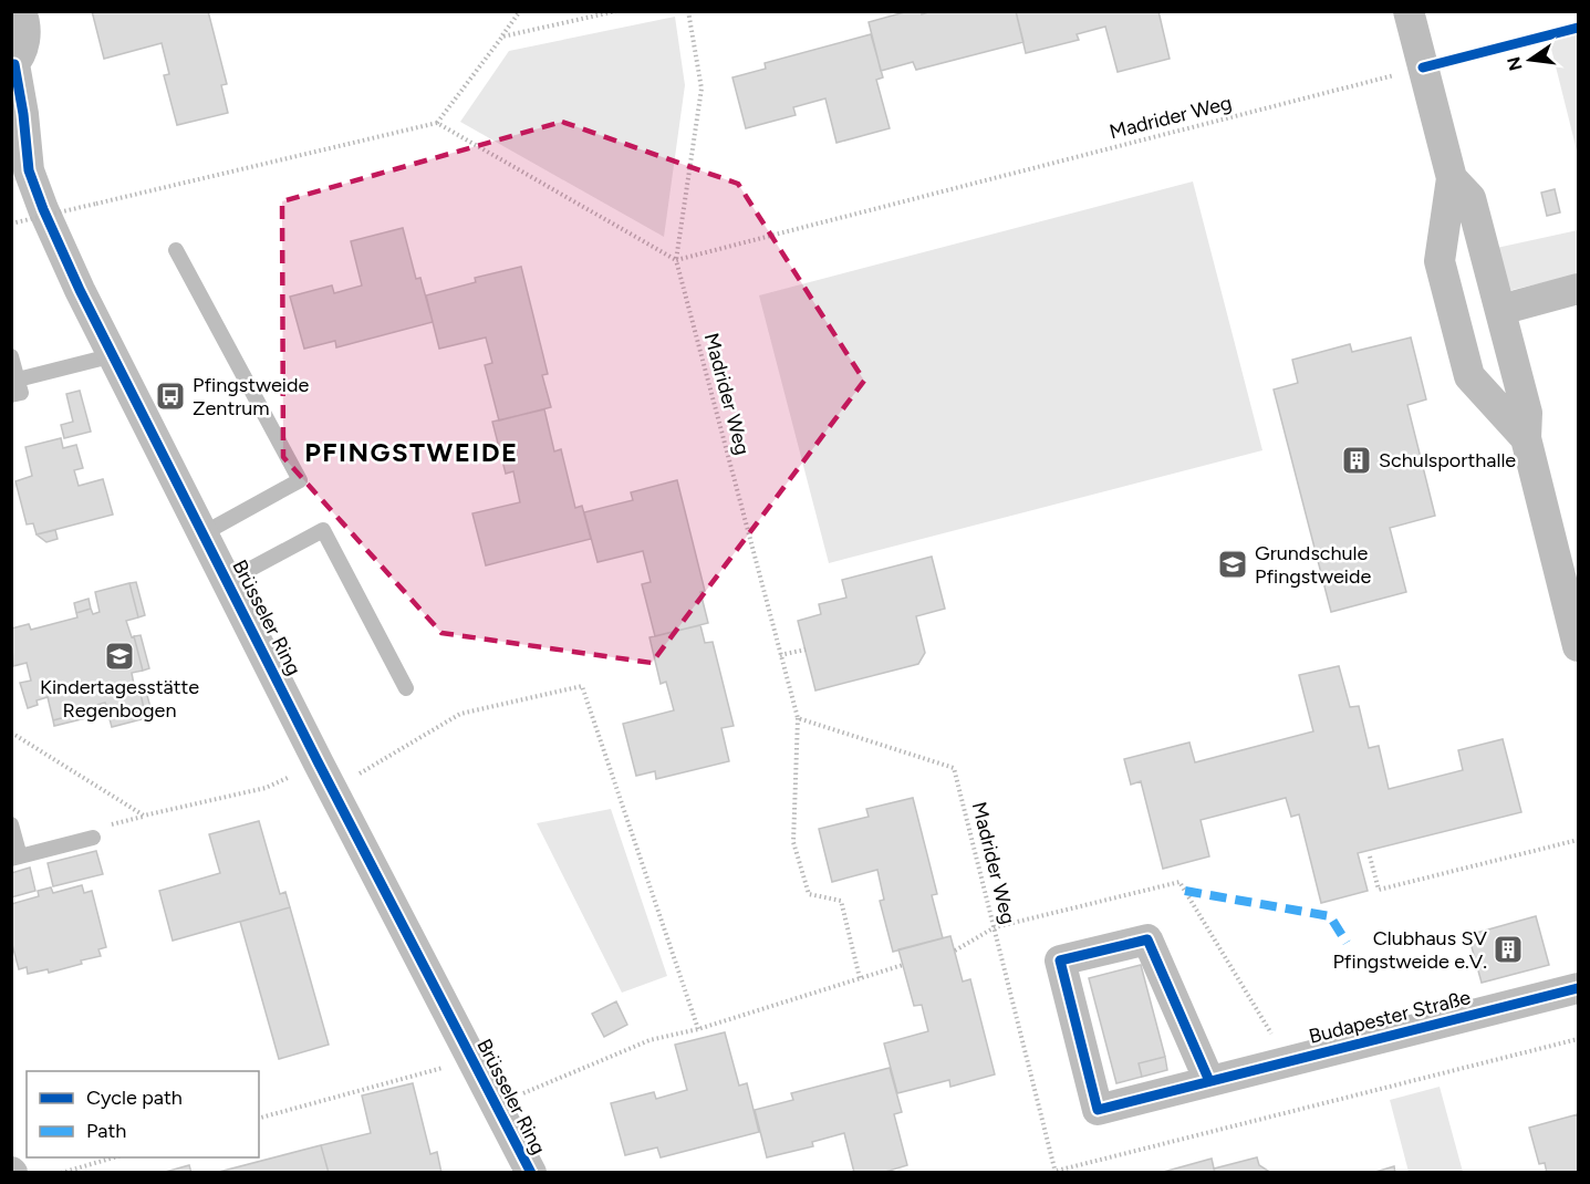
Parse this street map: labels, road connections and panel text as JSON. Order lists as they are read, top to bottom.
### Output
{
  "streets": {
    "street": ["Brüsseler Ring", "Budapester Straße"],
    "path": ["Madrider Weg"]
  },
  "districts": ["PFINGSTWEIDE"],
  "places": {
    "bus stop": ["Pfingstweide Zentrum"],
    "building": ["Schulsporthalle", "Clubhaus SV Pfingstweide e.V."],
    "school or university": ["Grundschule Pfingstweide", "Kindertagesstätte Regenbogen"]
  },
  "legend": ["Cycle path", "Path"],
  "north": "left"
}
